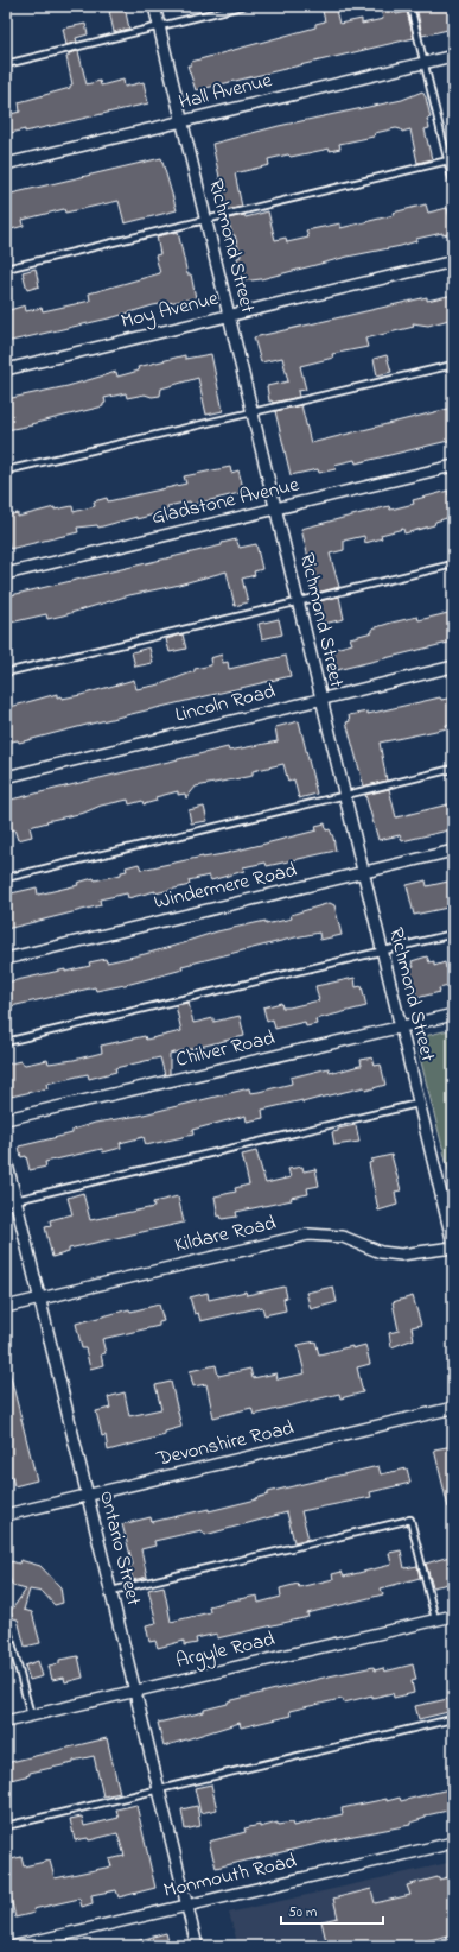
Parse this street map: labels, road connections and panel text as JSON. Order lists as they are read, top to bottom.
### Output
{
  "streets": {
    "street": [
      "Hall Avenue",
      "Richmond Street",
      "Moy Avenue",
      "Gladstone Avenue",
      "Lincoln Road",
      "Windermere Road",
      "Chilver Road",
      "Kildare Road",
      "Devonshire Road",
      "Ontario Street",
      "Argyle Road",
      "Monmouth Road"
    ]
  },
  "crossings": [
    ["Hall Avenue", "Richmond Street"],
    ["Richmond Street", "Moy Avenue"],
    ["Richmond Street", "Gladstone Avenue"],
    ["Richmond Street", "Lincoln Road"],
    ["Richmond Street", "Windermere Road"],
    ["Richmond Street", "Chilver Road"],
    ["Kildare Road", "Ontario Street"],
    ["Devonshire Road", "Ontario Street"],
    ["Ontario Street", "Argyle Road"],
    ["Ontario Street", "Monmouth Road"]
  ],
  "scale_bar": "50 m"
}
